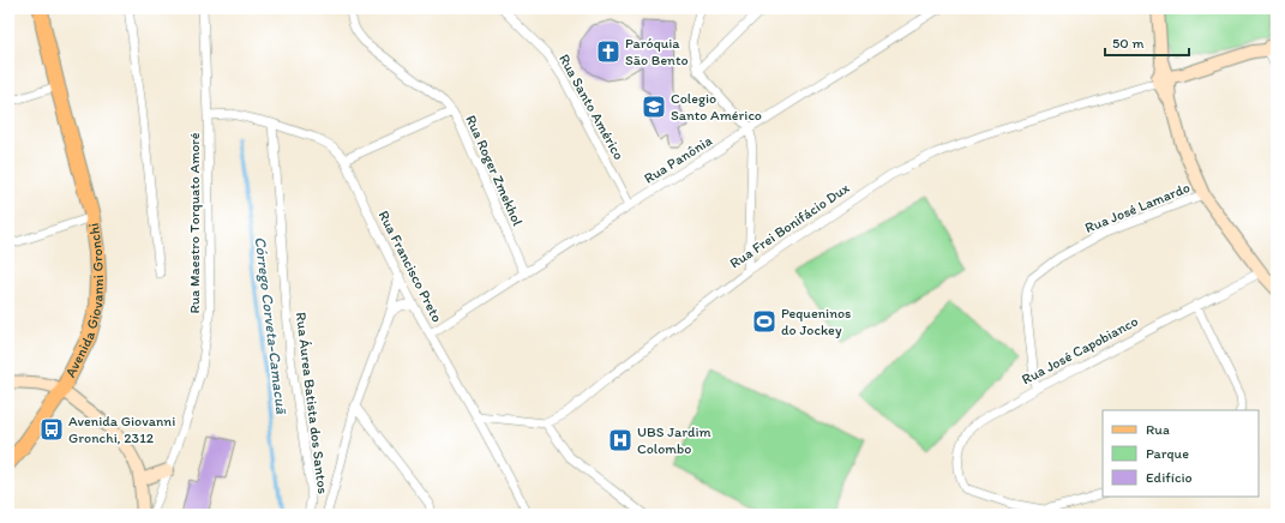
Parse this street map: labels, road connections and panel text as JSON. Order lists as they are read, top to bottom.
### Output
{
  "streets": {
    "main road": ["Avenida Giovanni Gronchi"],
    "street": [
      "Rua Santo Américo",
      "Rua Panônia",
      "Rua Roger Zmekhol",
      "Rua José Lamardo",
      "Rua Maestro Torquato Amoré",
      "Rua Frei Bonifácio Dux",
      "Rua Francisco Preto",
      "Rua José Capobianco",
      "Rua Áurea Batista dos Santos"
    ]
  },
  "crossings": [
    ["Rua Santo Américo", "Rua Panônia"],
    ["Rua Panônia", "Rua Roger Zmekhol"],
    ["Rua Panônia", "Rua Francisco Preto"],
    ["Rua José Lamardo", "Rua José Capobianco"],
    ["Rua Maestro Torquato Amoré", "Rua Francisco Preto"],
    ["Rua Francisco Preto", "Rua Áurea Batista dos Santos"]
  ],
  "water": ["Córrego Corveta-Camacuã"],
  "places": {
    "church": ["Paróquia São Bento"],
    "school or university": ["Colegio Santo Américo"],
    "sports": ["Pequeninos do Jockey"],
    "bus stop": ["Avenida Giovanni Gronchi, 2312"],
    "hospital": ["UBS Jardim Colombo"]
  },
  "legend": ["Rua", "Parque", "Edifício"],
  "scale_bar": "50 m"
}
